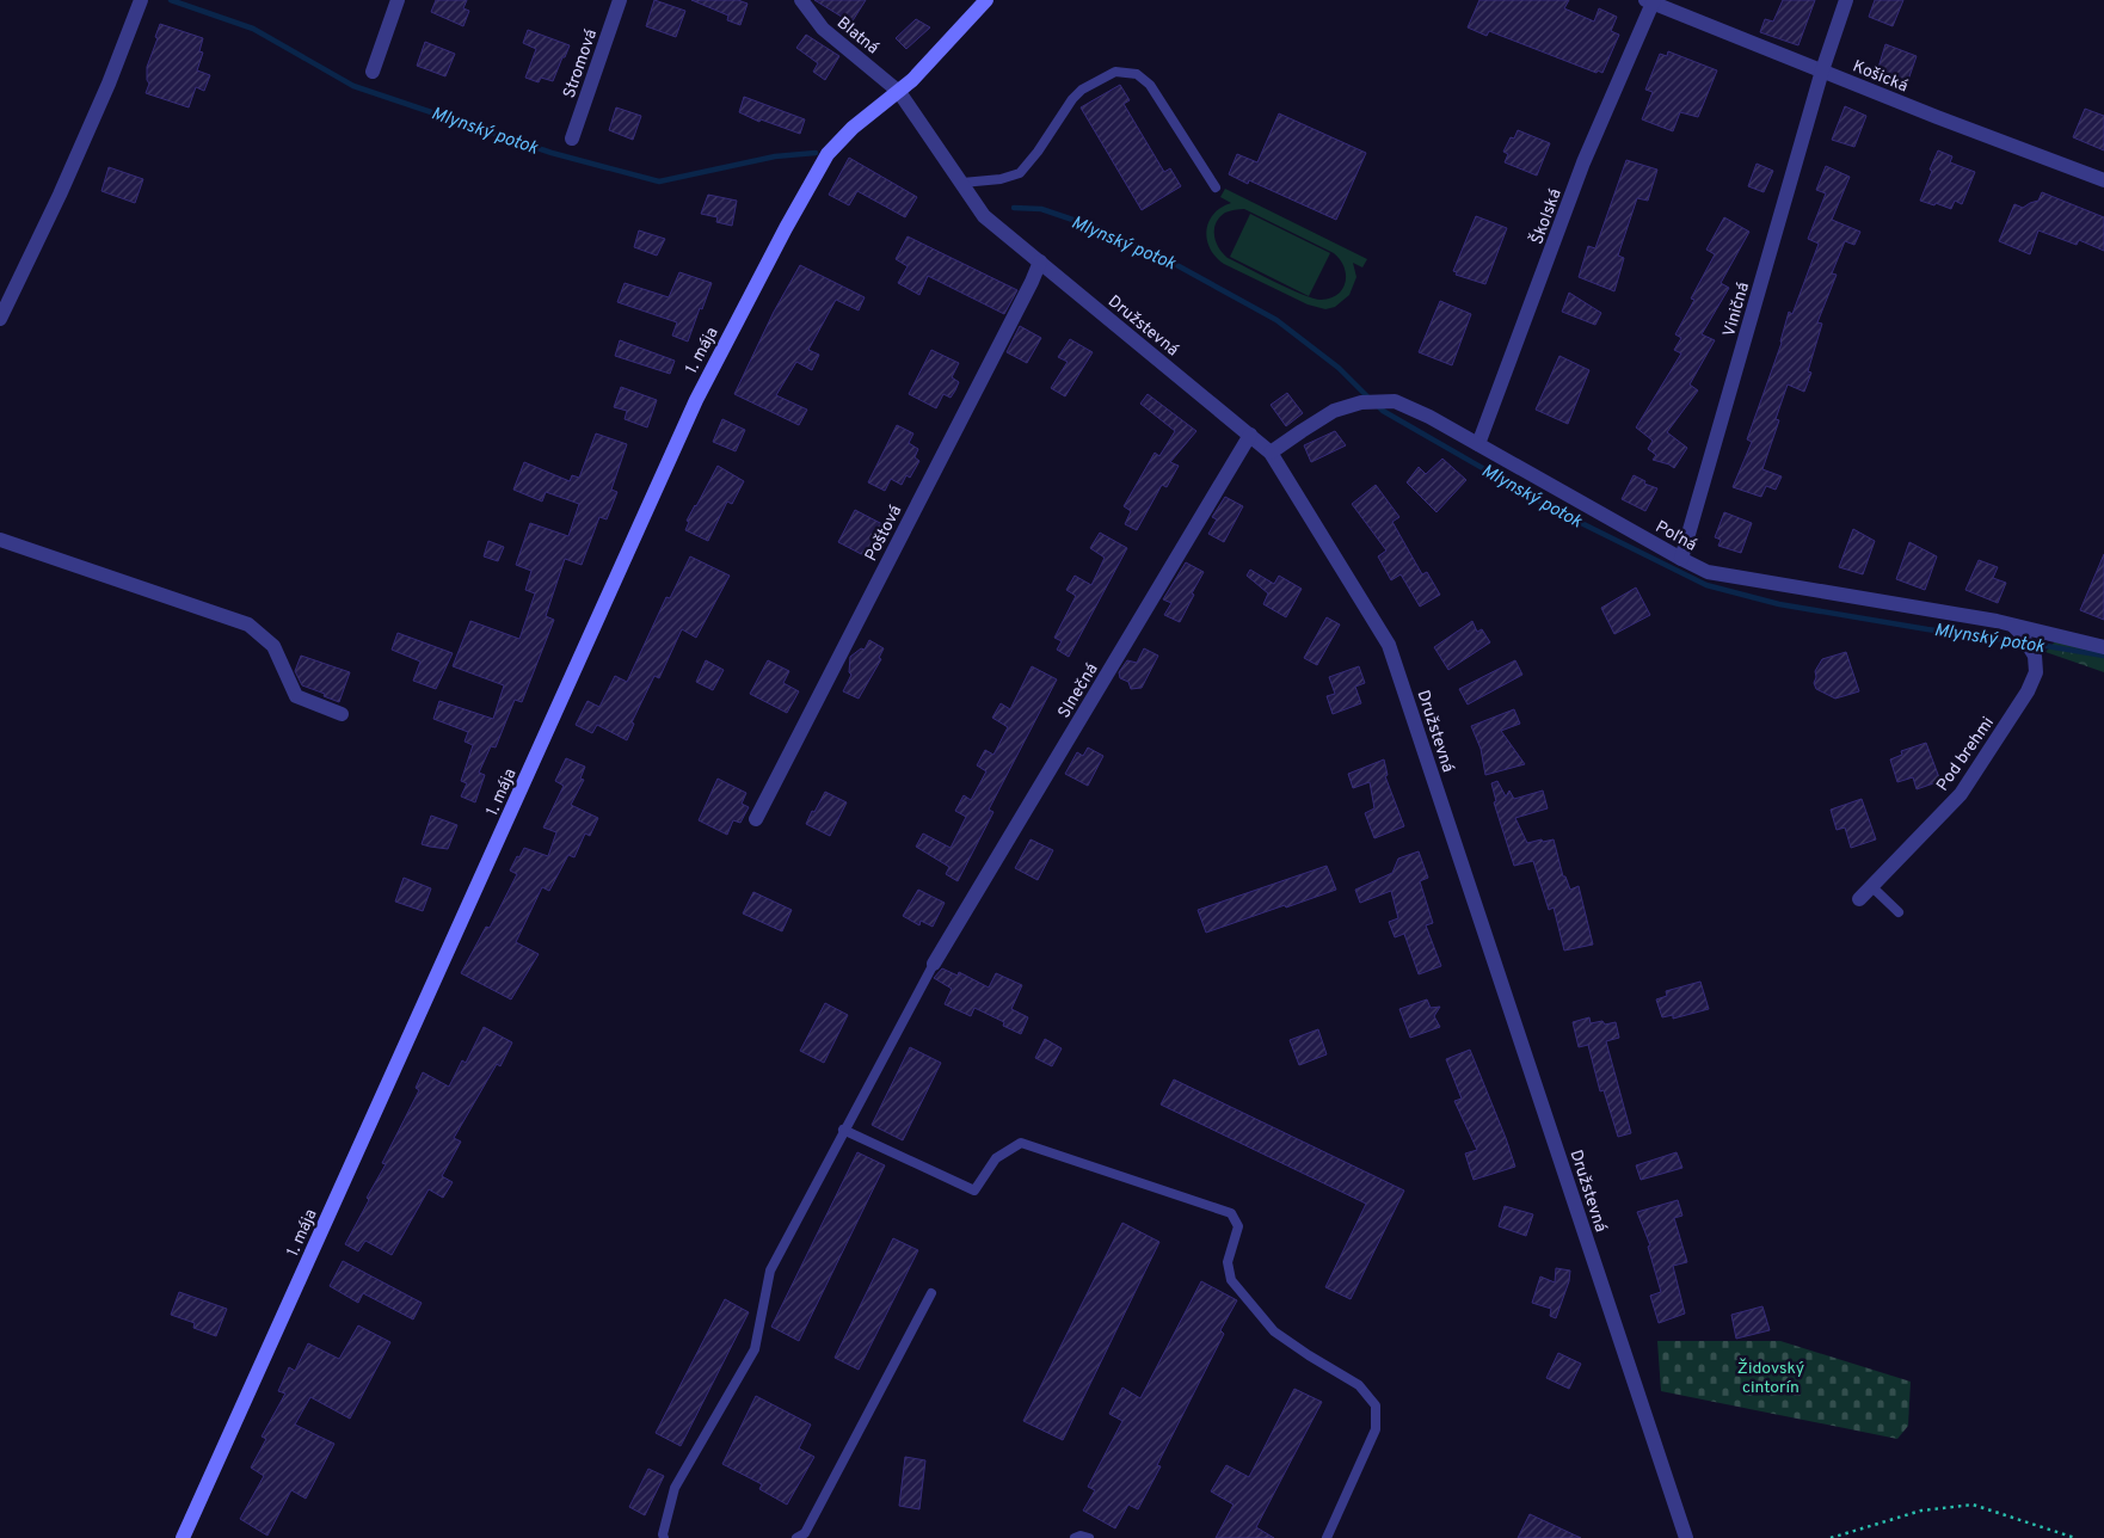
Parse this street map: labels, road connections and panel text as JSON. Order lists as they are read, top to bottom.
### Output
{
  "streets": {
    "street": [
      "Blatná",
      "Stromová",
      "Košická",
      "Školská",
      "Viničná",
      "Družstevná",
      "1. mája",
      "Poštová",
      "Poľná",
      "Slnečná",
      "Pod brehmi"
    ]
  },
  "crossings": [
    ["Blatná", "Družstevná"],
    ["Blatná", "1. mája"],
    ["Košická", "Školská"],
    ["Košická", "Viničná"],
    ["Školská", "Poľná"],
    ["Viničná", "Poľná"],
    ["Družstevná", "1. mája"],
    ["Družstevná", "Poštová"],
    ["Družstevná", "Poľná"],
    ["Družstevná", "Slnečná"],
    ["Poľná", "Pod brehmi"]
  ],
  "water": ["Mlynský potok"],
  "parks": ["Židovský cintorín"]
}
